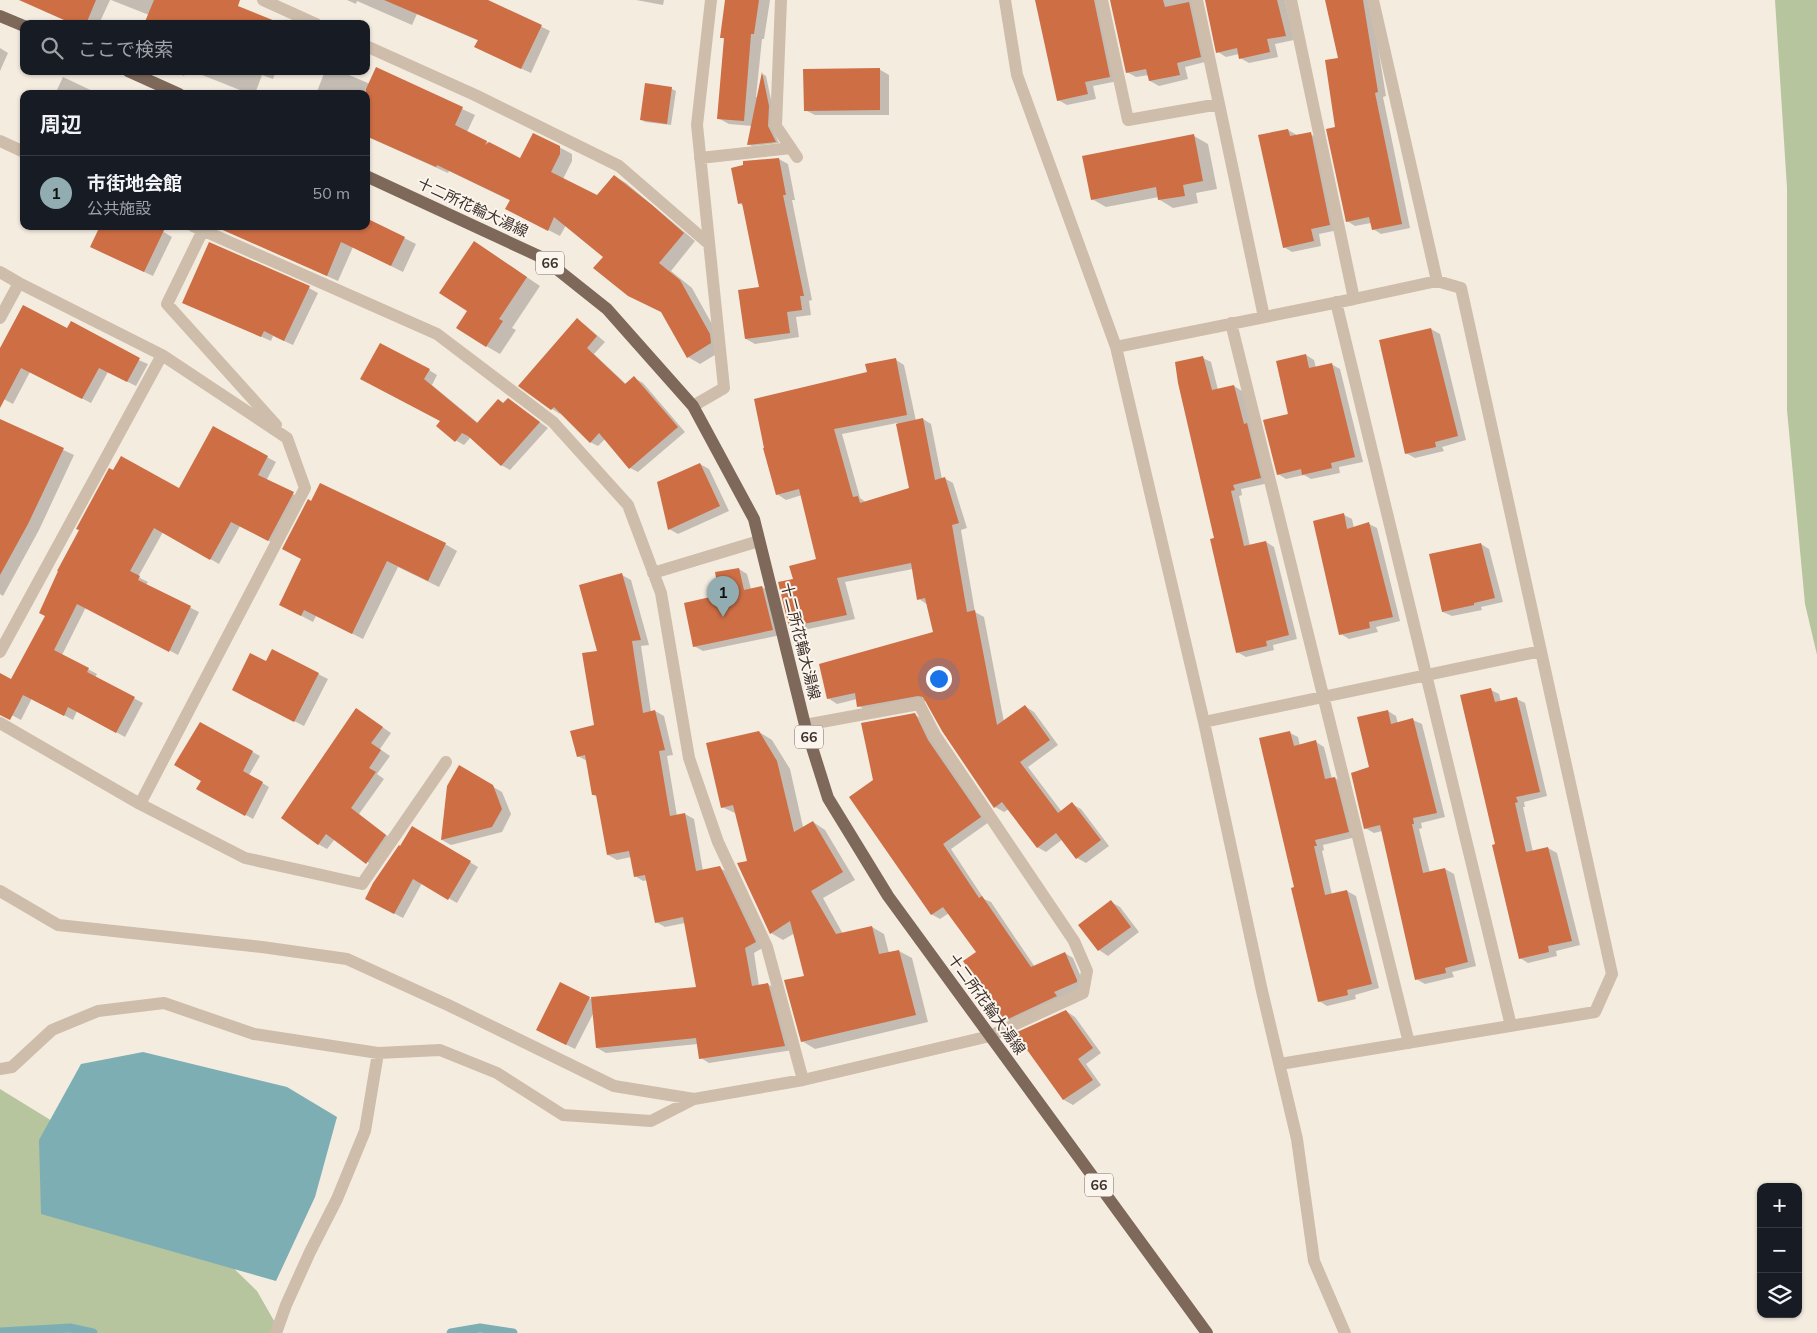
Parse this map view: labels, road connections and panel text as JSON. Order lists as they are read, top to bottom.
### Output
{
  "streets": {
    "main road": ["十二所花輪大湯線", "66"]
  },
  "page": {
    "search": "ここで検索",
    "heading": "周辺",
    "list": [
      {
        "mark": "1",
        "name": "市街地会館",
        "note": "公共施設",
        "value": "50 m"
      }
    ],
    "pins": "1",
    "map_buttons": ["+", "−"]
  }
}
